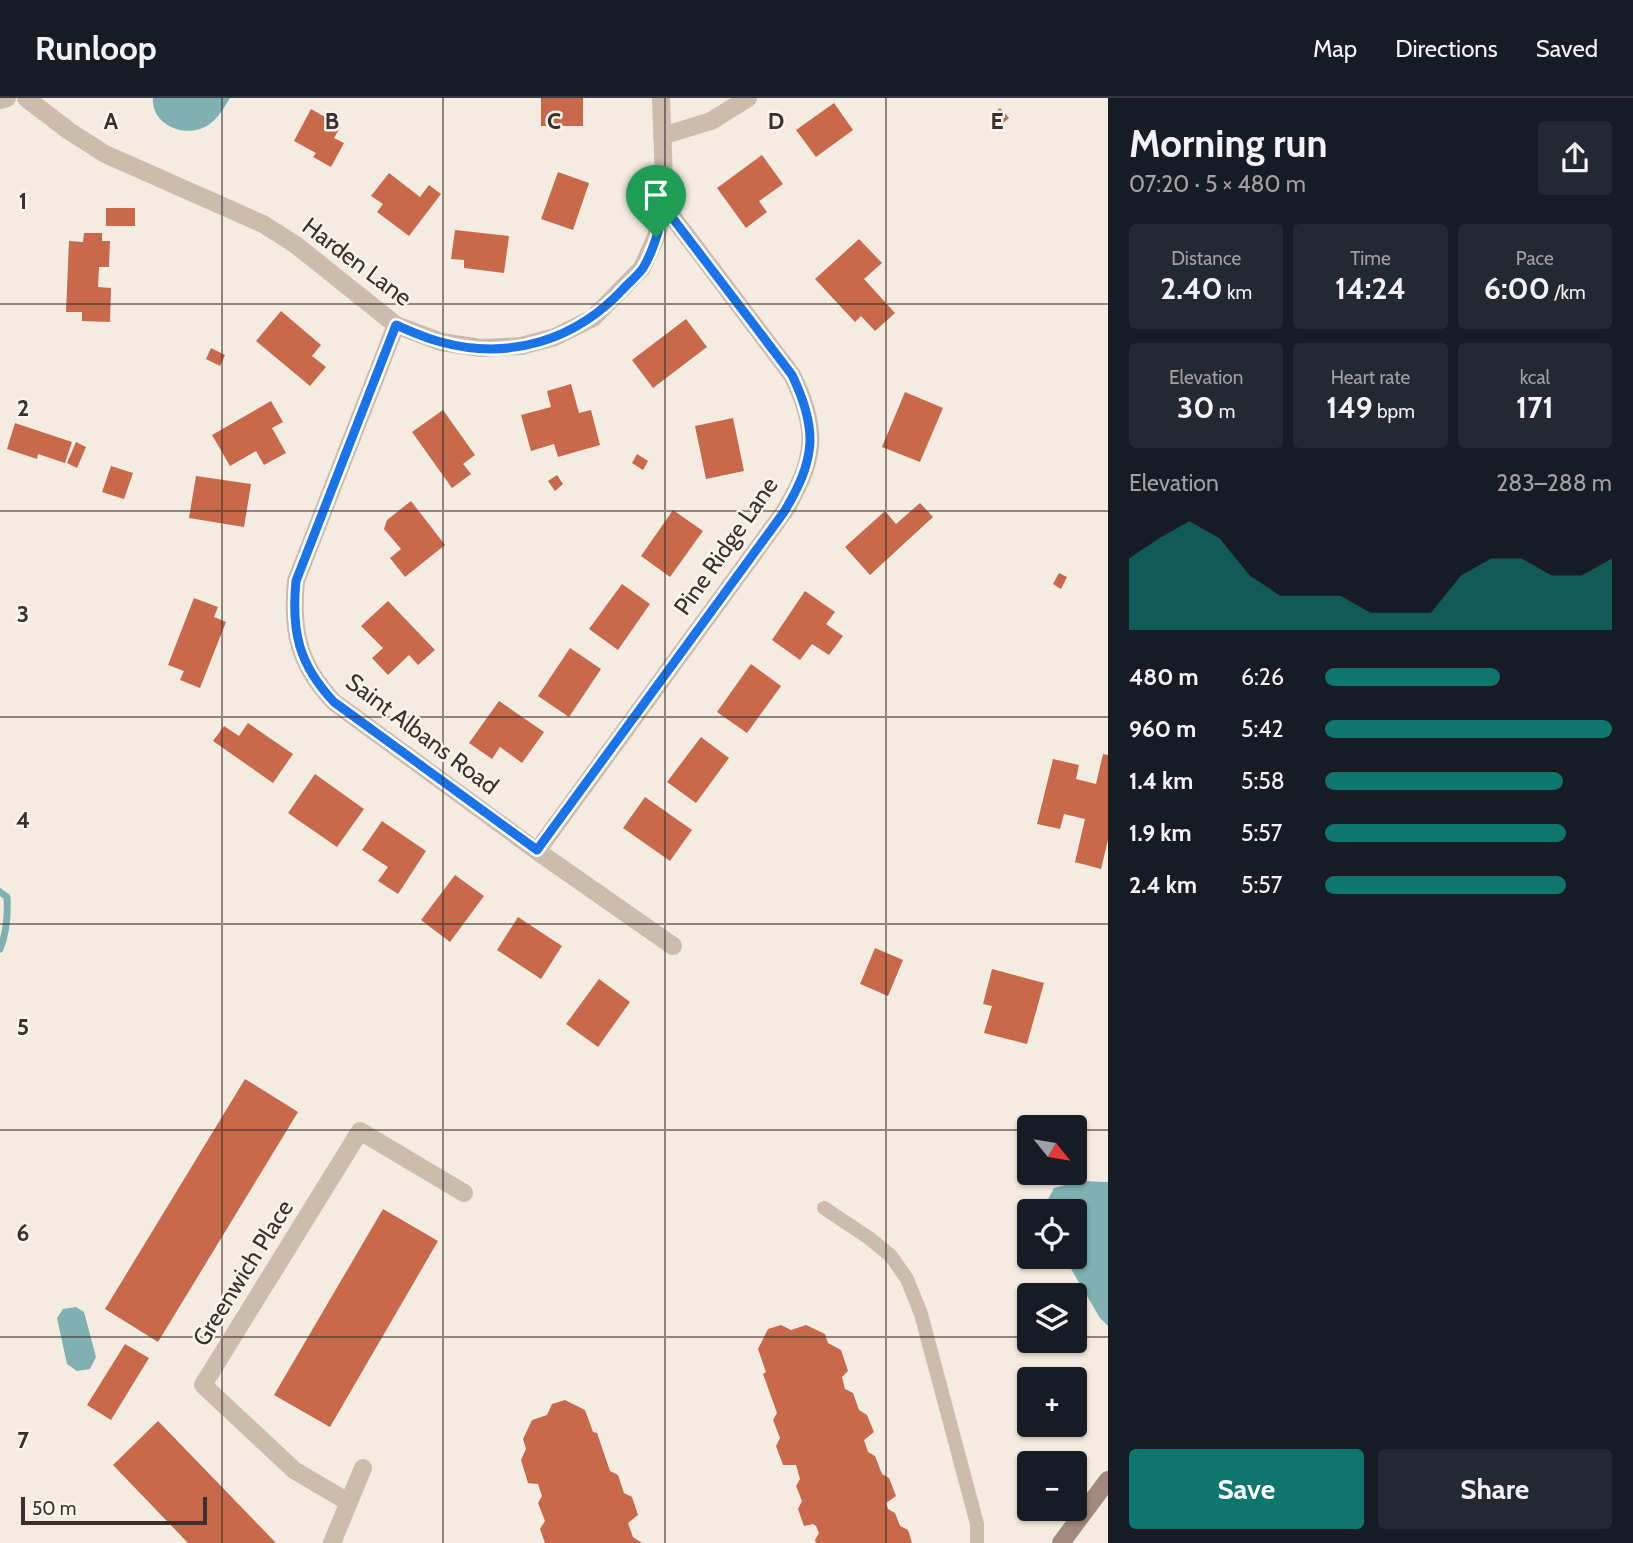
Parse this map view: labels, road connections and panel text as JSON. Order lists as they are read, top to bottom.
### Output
{
  "streets": {
    "street": [
      "Harden Lane",
      "Pine Ridge Lane",
      "Saint Albans Road",
      "Greenwich Place"
    ]
  },
  "crossings": [
    ["Harden Lane", "Pine Ridge Lane"],
    ["Harden Lane", "Saint Albans Road"],
    ["Pine Ridge Lane", "Saint Albans Road"]
  ],
  "scale_bar": "50 m",
  "north": "bottom right",
  "page": {
    "header": "Runloop",
    "nav": ["Map", "Directions", "Saved"],
    "heading": ["Morning run", "07:20 · 5 × 480 m"],
    "stats": [
      ["Distance", "2.40 km"],
      ["Time", "14:24"],
      ["Pace", "6:00 /km"],
      ["Elevation", "30 m"],
      ["Heart rate", "149 bpm"],
      ["kcal", "171"]
    ],
    "chart": ["Elevation", "283–288 m"],
    "list": [
      {
        "name": "480 m",
        "note": "6:26"
      },
      {
        "name": "960 m",
        "note": "5:42"
      },
      {
        "name": "1.4 km",
        "note": "5:58"
      },
      {
        "name": "1.9 km",
        "note": "5:57"
      },
      {
        "name": "2.4 km",
        "note": "5:57"
      }
    ],
    "map_buttons": ["+", "−"],
    "buttons": ["Save", "Share"],
    "scale": "50 m"
  },
  "grid": {
    "columns": [
      "A",
      "B",
      "C",
      "D",
      "E"
    ],
    "rows": [
      "1",
      "2",
      "3",
      "4",
      "5",
      "6",
      "7"
    ]
  }
}
